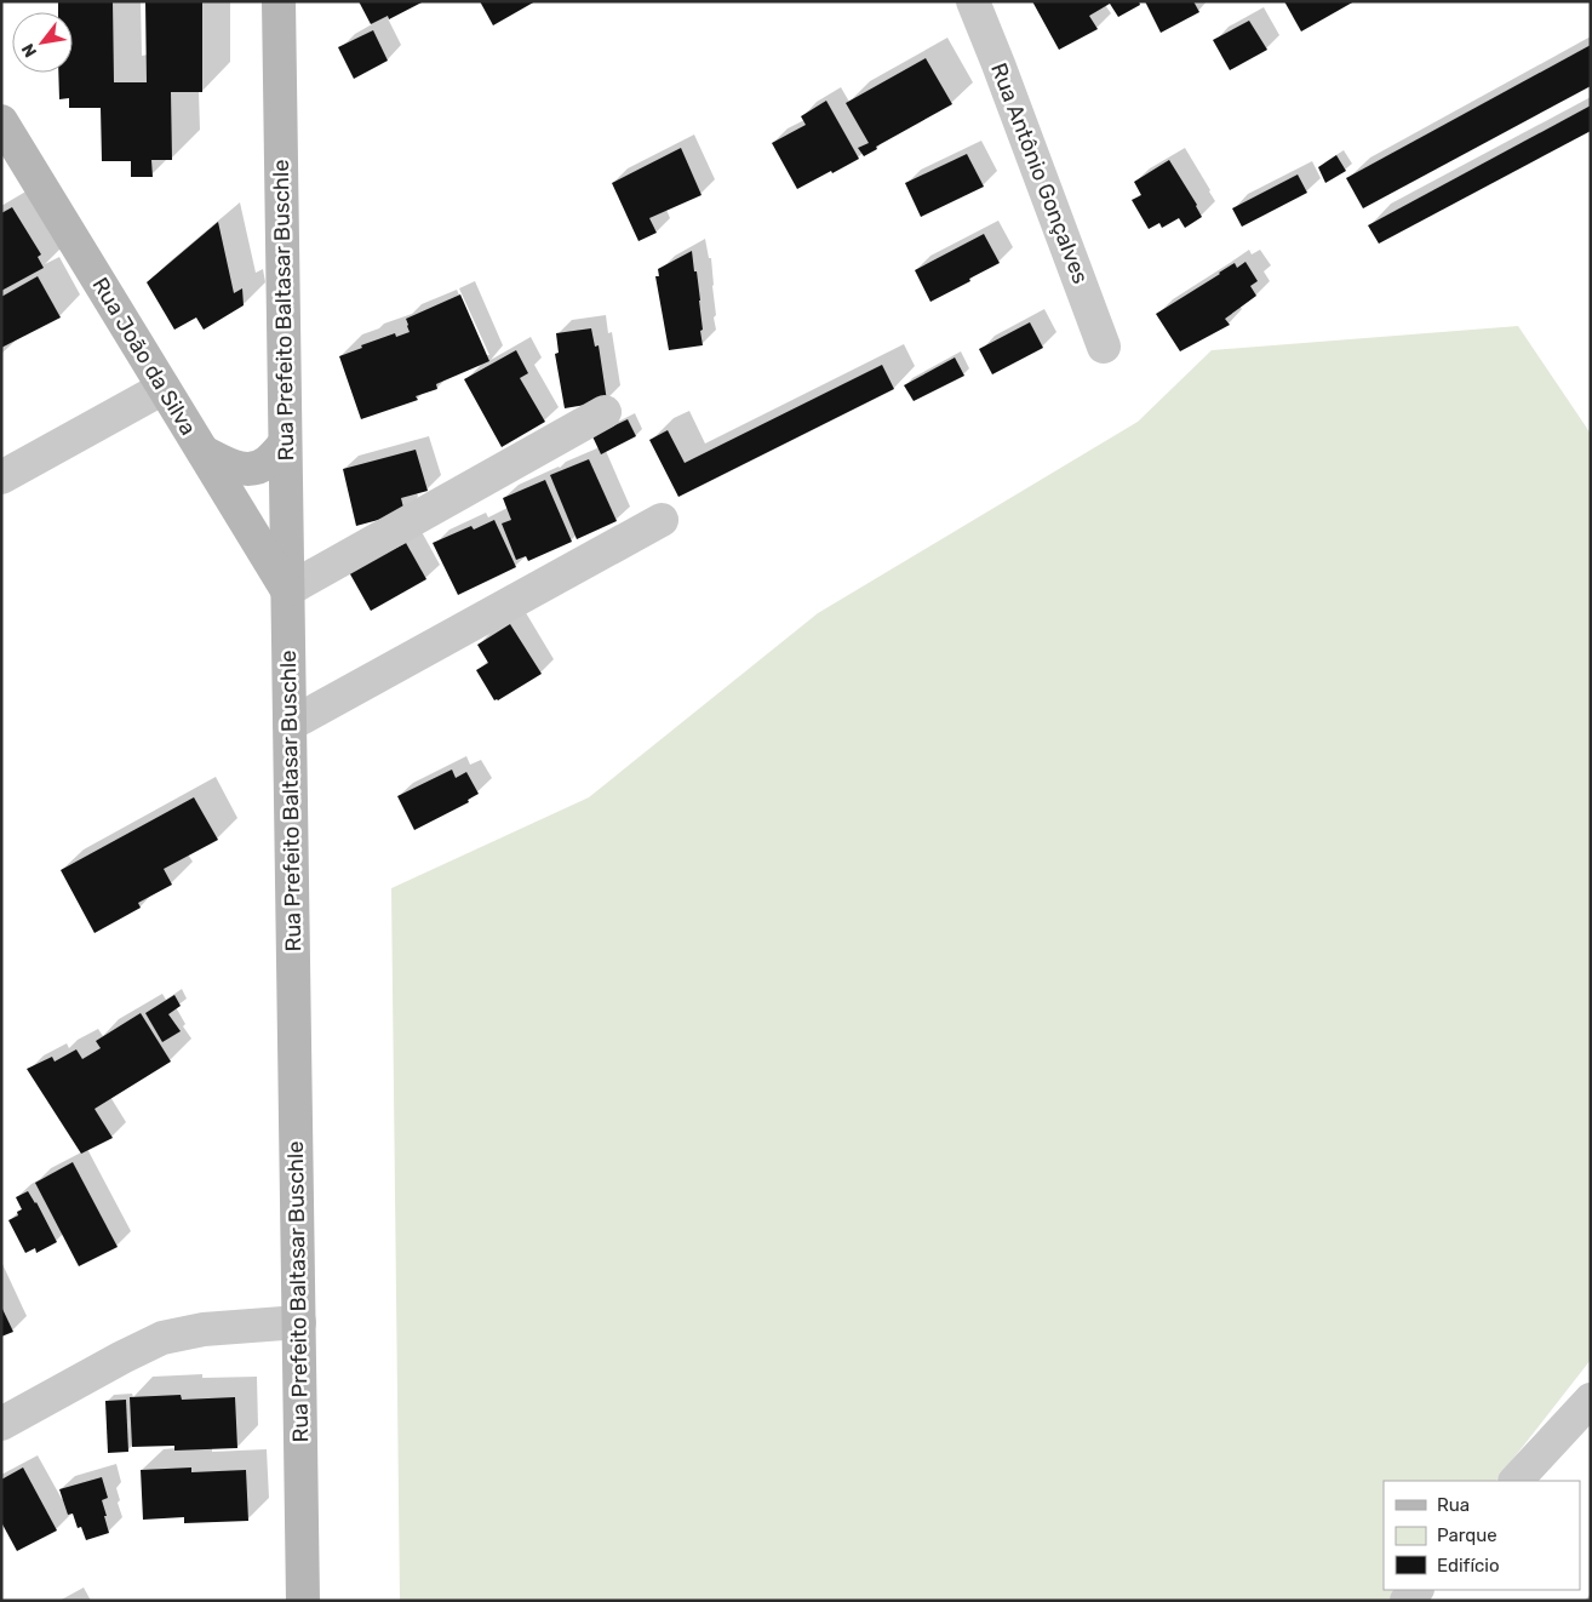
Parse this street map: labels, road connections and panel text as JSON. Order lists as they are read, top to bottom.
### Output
{
  "streets": {
    "main road": ["Rua Prefeito Baltasar Buschle", "Rua João da Silva"],
    "street": ["Rua Antônio Gonçalves"]
  },
  "crossings": [
    ["Rua Prefeito Baltasar Buschle", "Rua João da Silva"]
  ],
  "legend": ["Rua", "Parque", "Edifício"],
  "north": "bottom left"
}
